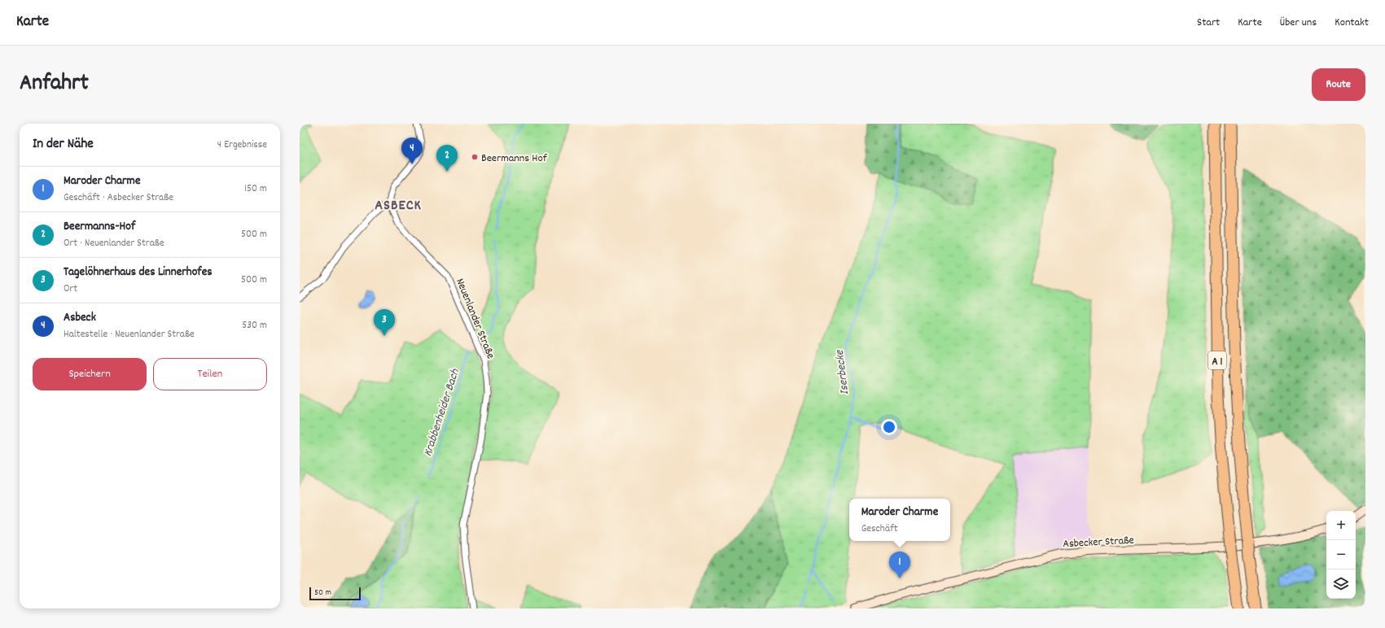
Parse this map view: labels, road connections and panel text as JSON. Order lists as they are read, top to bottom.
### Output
{
  "streets": {
    "highway": ["A 1"],
    "main road": ["Asbecker Straße"],
    "street": ["Neuenlander Straße"]
  },
  "districts": ["ASBECK"],
  "water": ["Iserbecke", "Krabbenheider Bach"],
  "places": ["Beermanns Hof"],
  "scale_bar": "50 m",
  "page": {
    "header": "Karte",
    "nav": [
      "Start",
      "Karte",
      "Über uns",
      "Kontakt"
    ],
    "title": "Anfahrt",
    "buttons": [
      "Route",
      ["Speichern", "Teilen"]
    ],
    "heading": ["In der Nähe", "4 Ergebnisse"],
    "pins": [
      "4",
      "2",
      "3",
      "1"
    ],
    "list": [
      {
        "mark": "1",
        "name": "Maroder Charme",
        "note": "Geschäft · Asbecker Straße",
        "value": "150 m"
      },
      {
        "mark": "2",
        "name": "Beermanns-Hof",
        "note": "Ort · Neuenlander Straße",
        "value": "500 m"
      },
      {
        "mark": "3",
        "name": "Tagelöhnerhaus des Linnerhofes",
        "note": "Ort",
        "value": "500 m"
      },
      {
        "mark": "4",
        "name": "Asbeck",
        "note": "Haltestelle · Neuenlander Straße",
        "value": "530 m"
      }
    ],
    "popup": ["Maroder Charme", "Geschäft"],
    "map_buttons": ["+", "−"],
    "scale": "50 m"
  }
}
